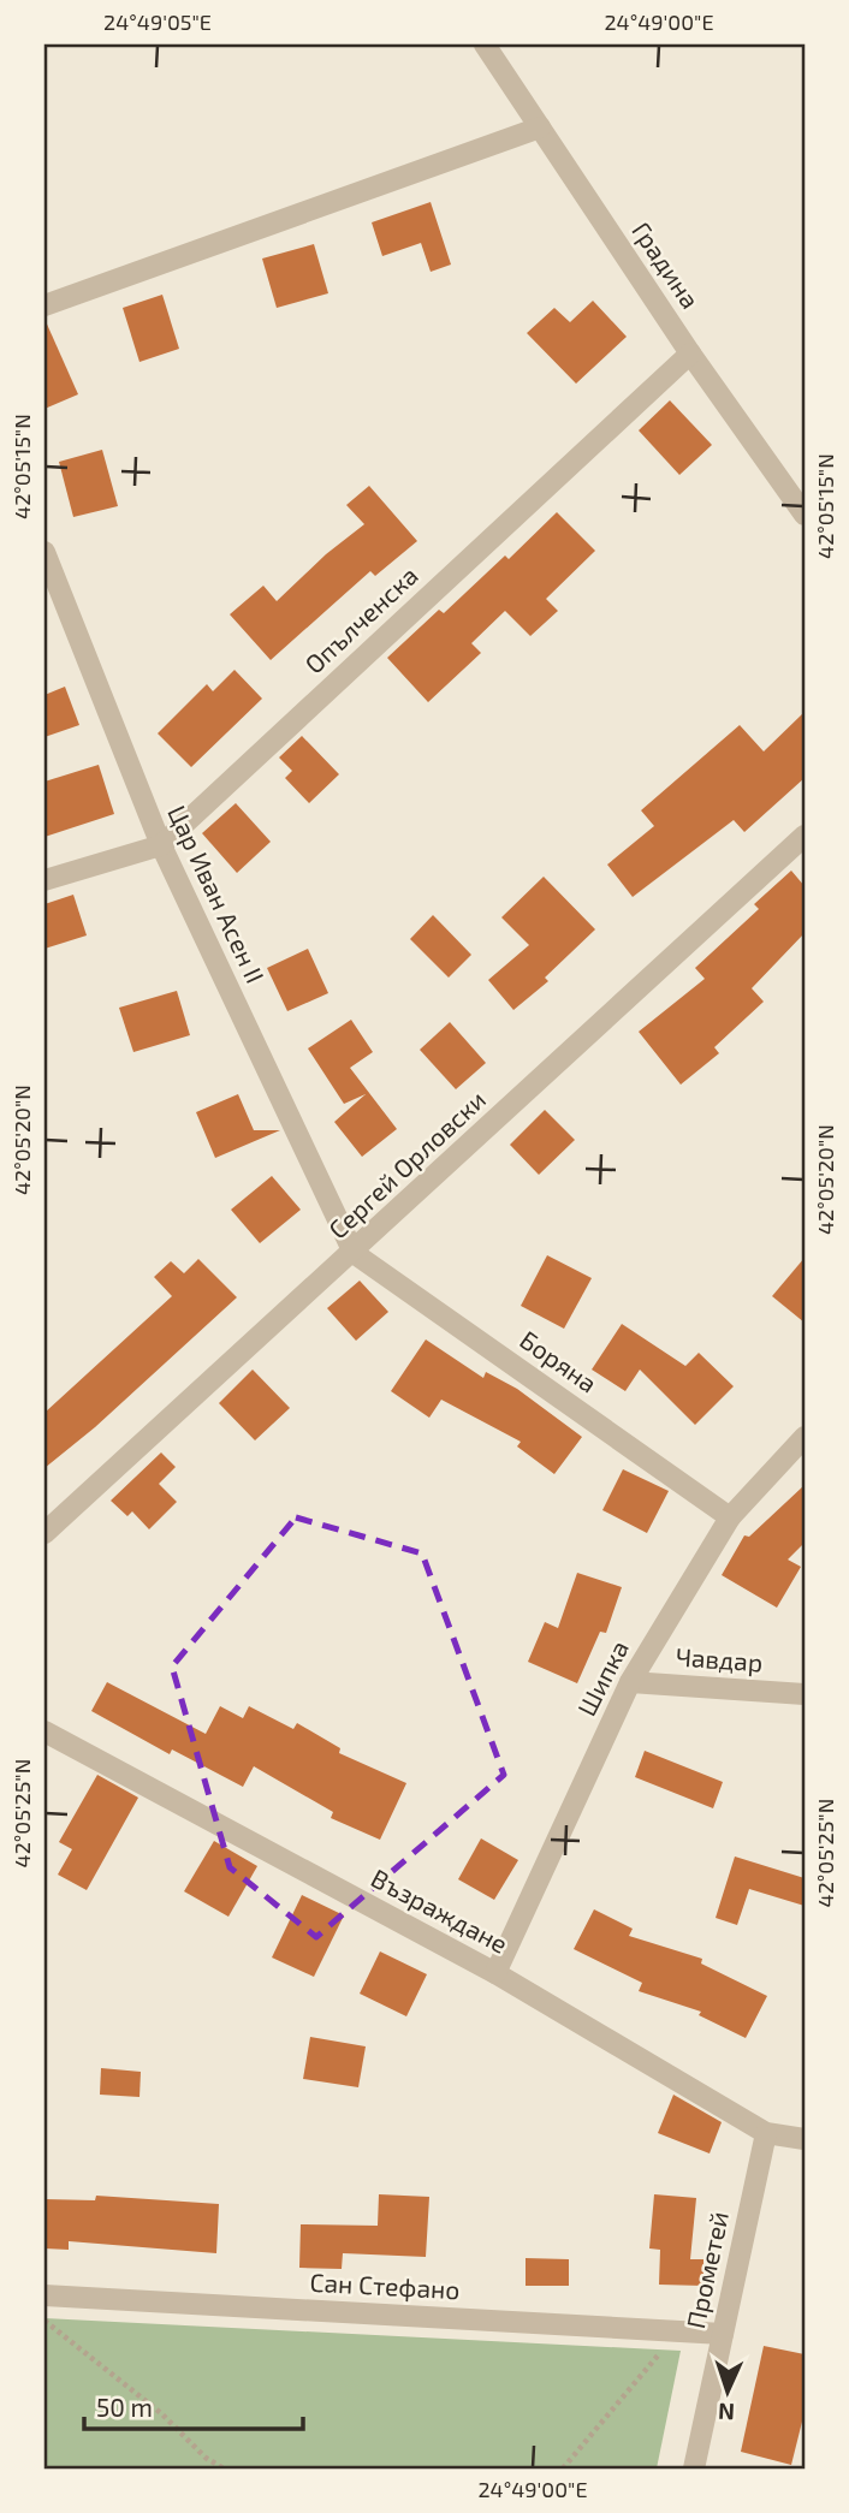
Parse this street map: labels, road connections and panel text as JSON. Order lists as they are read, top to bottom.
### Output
{
  "streets": {
    "street": [
      "Градина",
      "Опълченска",
      "Цар Иван Асен II",
      "Сергей Орловски",
      "Боряна",
      "Чавдар",
      "Шипка",
      "Възраждане",
      "Прометей",
      "Сан Стефано"
    ]
  },
  "crossings": [
    ["Градина", "Опълченска"],
    ["Опълченска", "Цар Иван Асен II"],
    ["Цар Иван Асен II", "Сергей Орловски"],
    ["Цар Иван Асен II", "Боряна"],
    ["Сергей Орловски", "Боряна"],
    ["Боряна", "Шипка"],
    ["Чавдар", "Шипка"],
    ["Шипка", "Възраждане"],
    ["Възраждане", "Прометей"],
    ["Прометей", "Сан Стефано"]
  ],
  "scale_bar": "50 m",
  "north": "bottom",
  "coordinates": [
    "24°49'05\"E",
    "24°49'00\"E",
    "42°05'15\"N",
    "42°05'20\"N",
    "42°05'25\"N"
  ]
}
